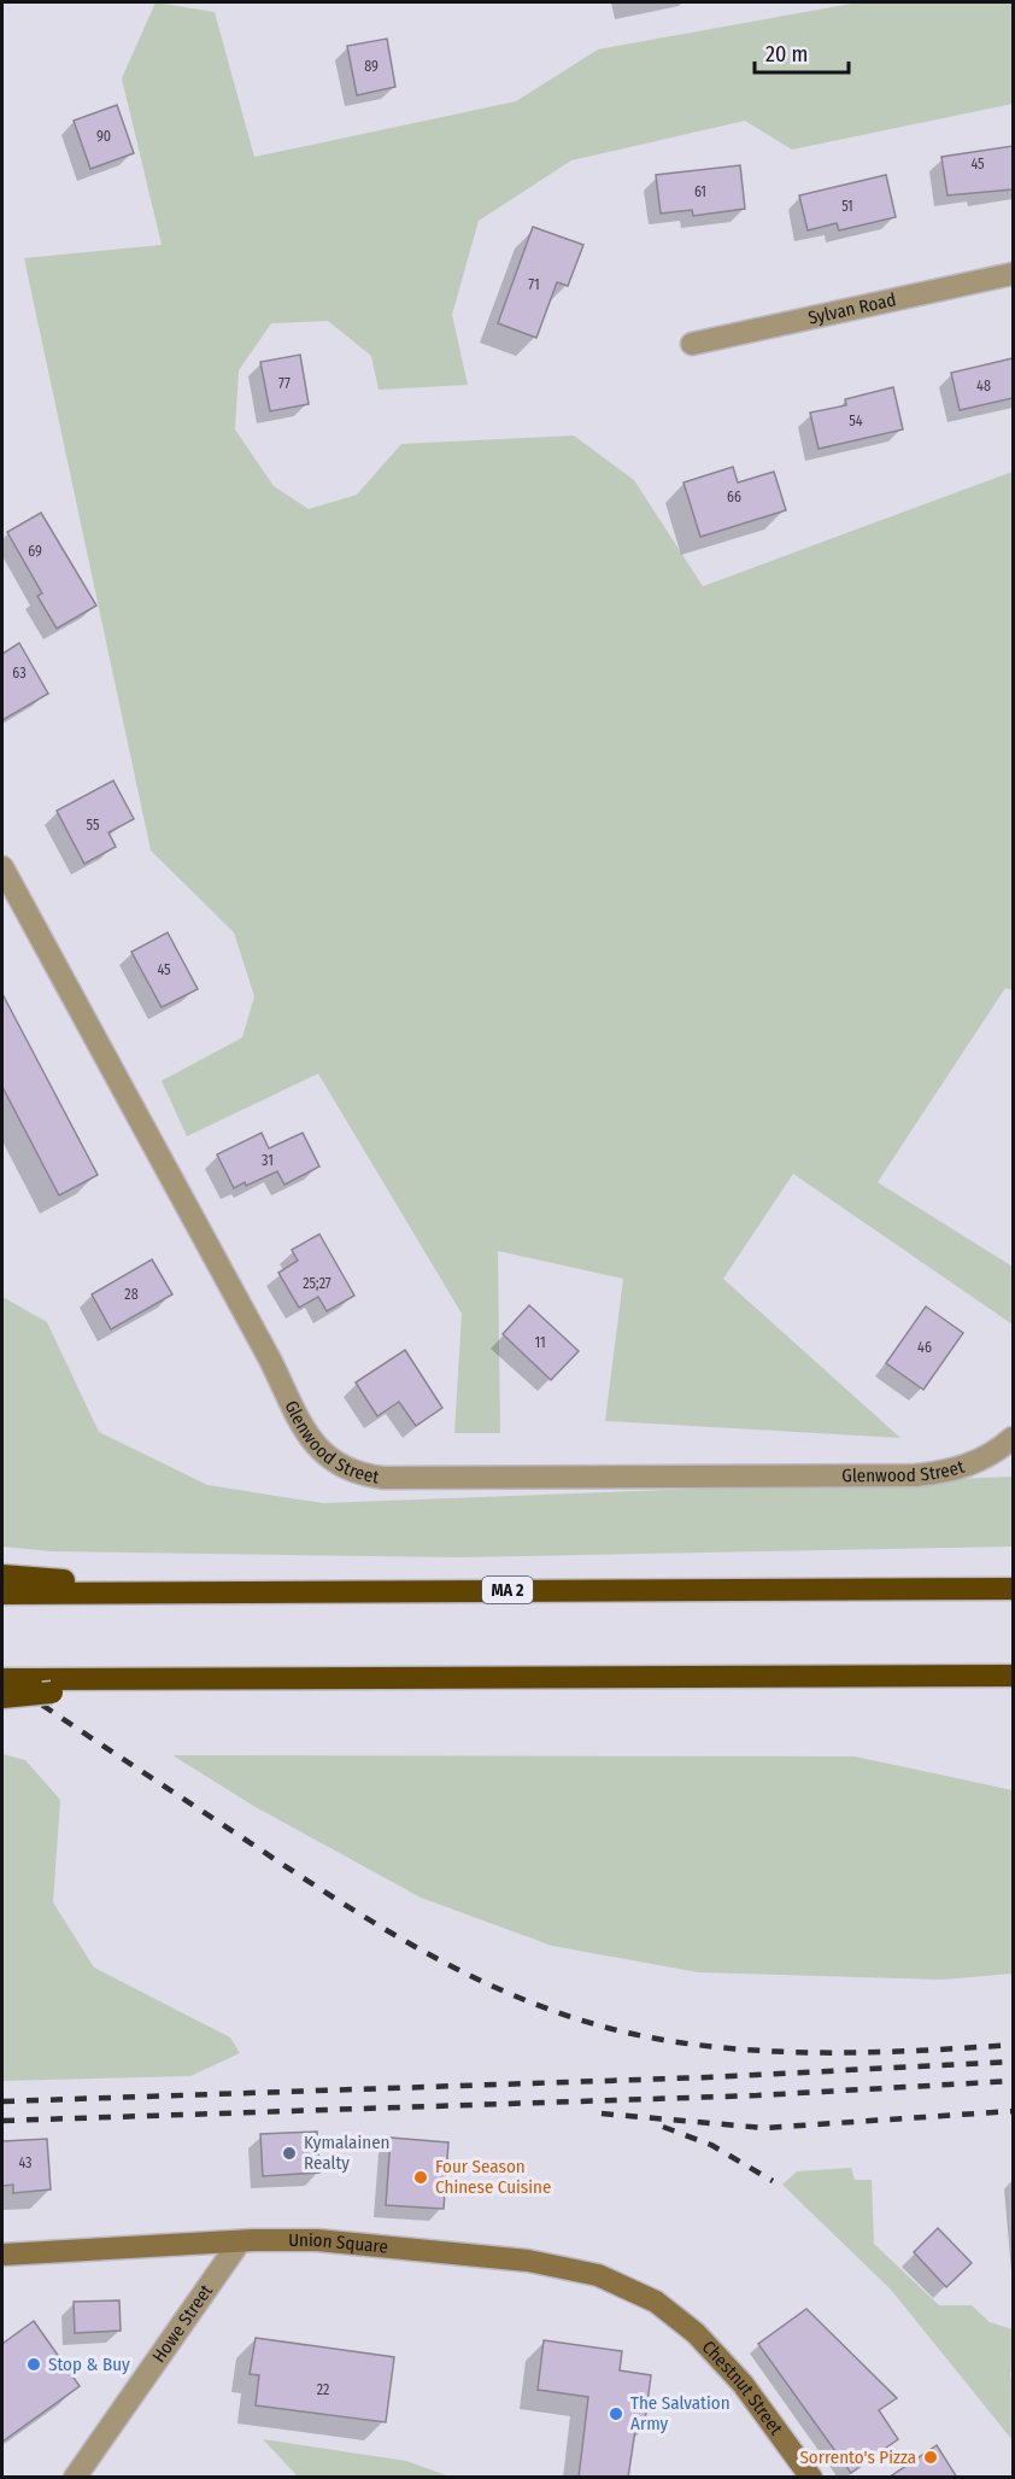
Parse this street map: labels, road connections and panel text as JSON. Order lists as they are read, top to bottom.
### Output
{
  "streets": {
    "highway": ["MA 2"],
    "main road": ["Union Square", "Chestnut Street"],
    "street": ["Sylvan Road", "Glenwood Street", "Howe Street"]
  },
  "crossings": [
    ["Union Square", "Howe Street"],
    ["Union Square", "Chestnut Street"]
  ],
  "places": [
    "Kymalainen Realty",
    "Four Season Chinese Cuisine",
    "Stop & Buy",
    "The Salvation Army",
    "Sorrento's Pizza"
  ],
  "house_numbers": [
    "89",
    "90",
    "45",
    "61",
    "51",
    "71",
    "77",
    "48",
    "54",
    "66",
    "69",
    "63",
    "55",
    "45",
    "31",
    "25;27",
    "28",
    "11",
    "46",
    "43",
    "22"
  ],
  "scale_bar": "20 m"
}
